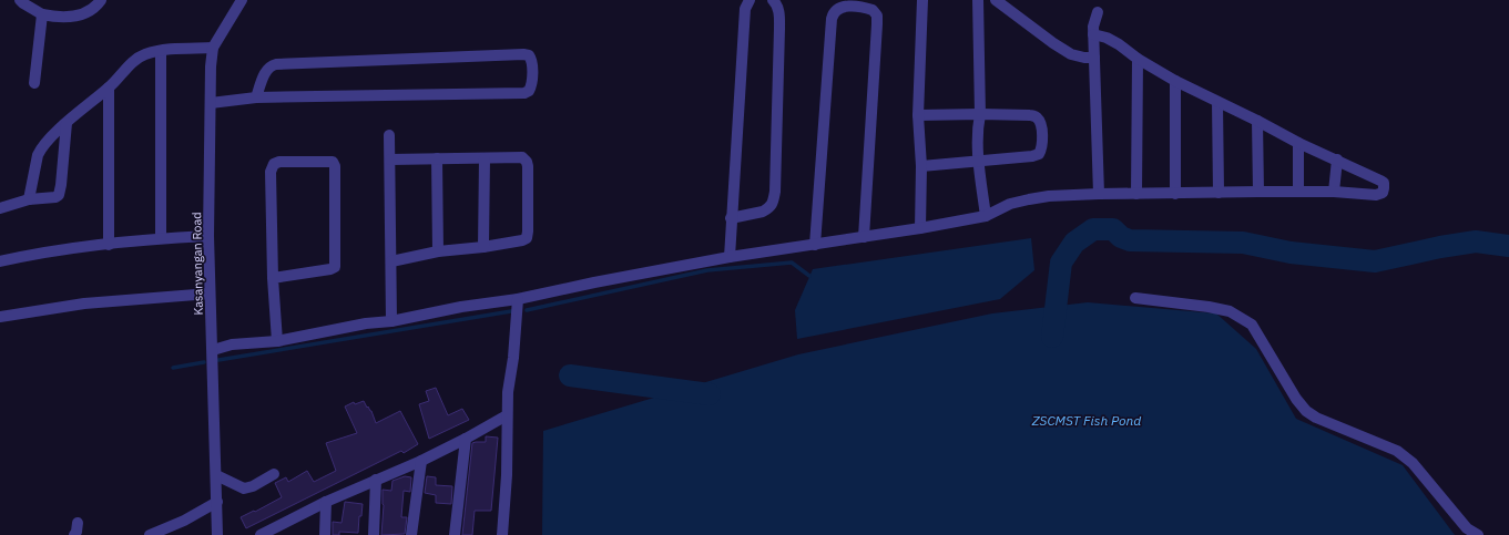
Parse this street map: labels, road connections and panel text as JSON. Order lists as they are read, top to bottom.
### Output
{
  "streets": {
    "street": ["Kasanyangan Road"]
  },
  "water": ["ZSCMST Fish Pond"]
}
